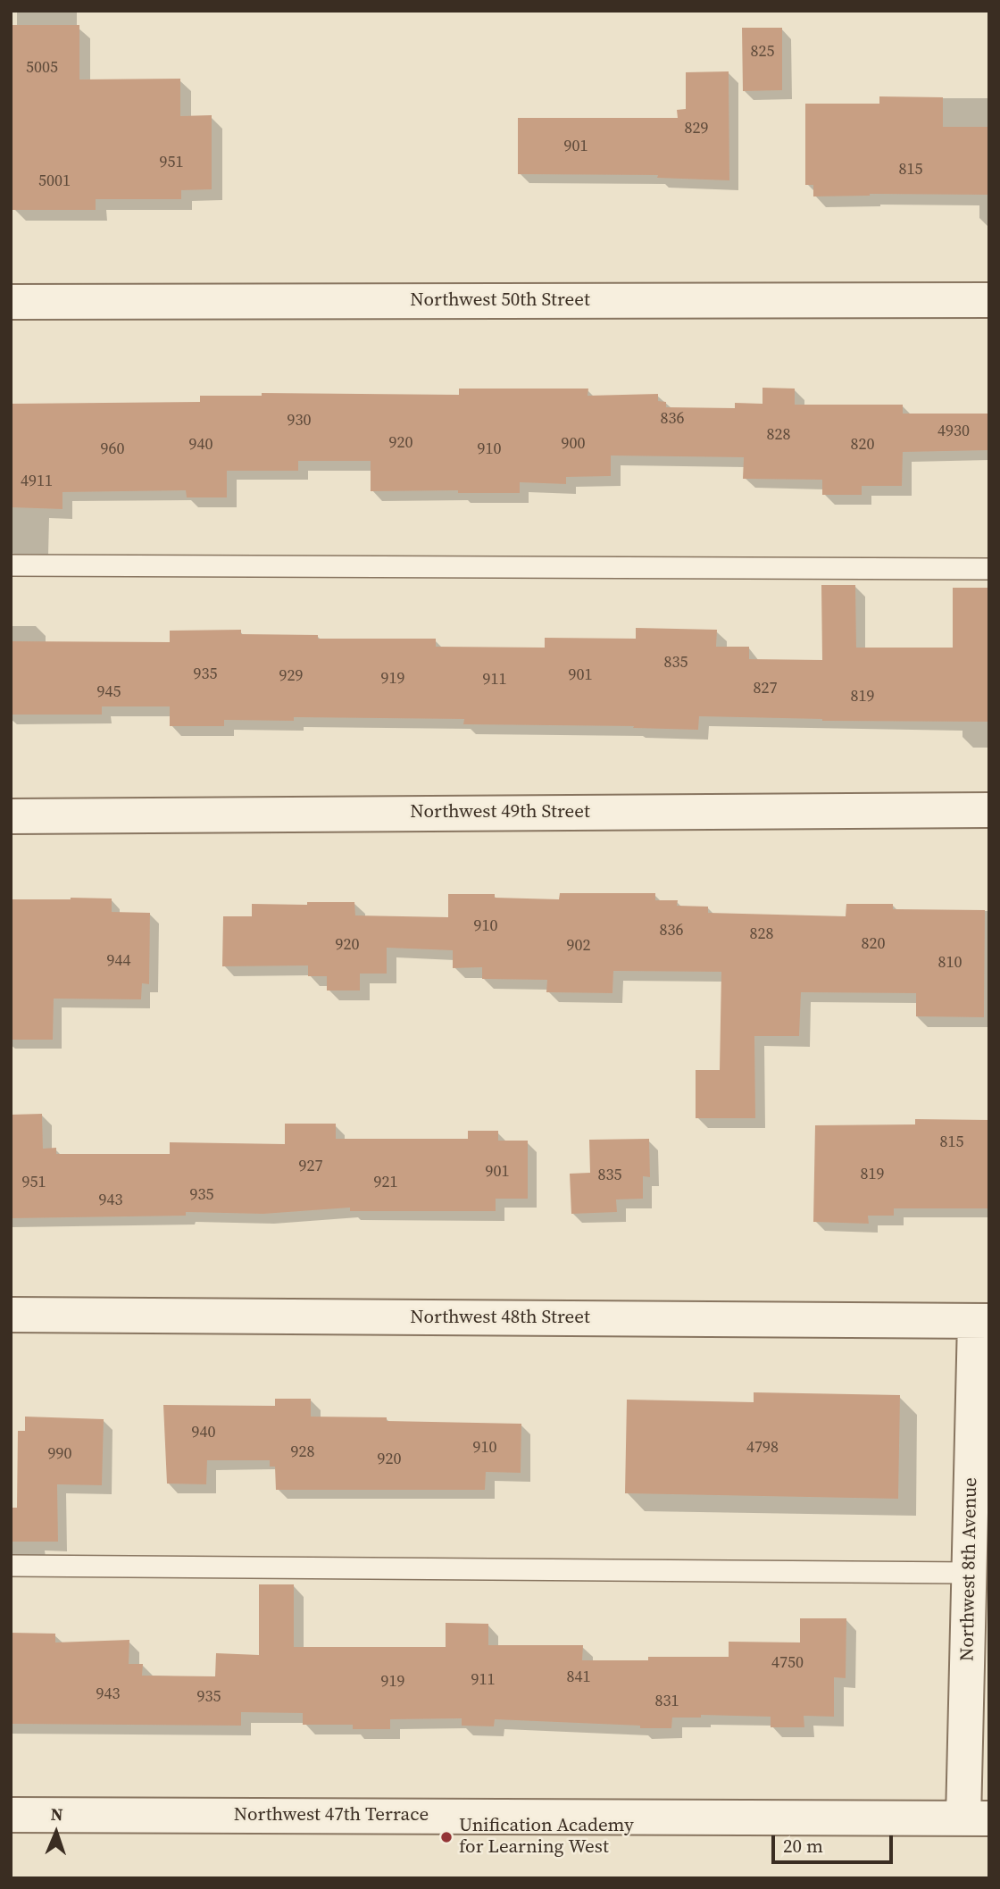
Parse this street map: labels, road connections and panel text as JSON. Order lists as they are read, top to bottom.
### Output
{
  "streets": {
    "street": [
      "Northwest 50th Street",
      "Northwest 49th Street",
      "Northwest 48th Street",
      "Northwest 8th Avenue",
      "Northwest 47th Terrace"
    ]
  },
  "crossings": [
    ["Northwest 48th Street", "Northwest 8th Avenue"],
    ["Northwest 8th Avenue", "Northwest 47th Terrace"]
  ],
  "places": ["Unification Academy for Learning West"],
  "house_numbers": [
    "825",
    "5005",
    "829",
    "901",
    "951",
    "815",
    "5001",
    "836",
    "930",
    "4930",
    "828",
    "920",
    "900",
    "940",
    "820",
    "960",
    "910",
    "4911",
    "835",
    "935",
    "901",
    "929",
    "919",
    "911",
    "827",
    "945",
    "819",
    "910",
    "836",
    "828",
    "820",
    "920",
    "902",
    "944",
    "810",
    "815",
    "927",
    "901",
    "819",
    "835",
    "951",
    "921",
    "935",
    "943",
    "940",
    "910",
    "4798",
    "928",
    "990",
    "920",
    "4750",
    "841",
    "911",
    "919",
    "943",
    "935",
    "831"
  ],
  "scale_bar": "20 m",
  "north": "top"
}
